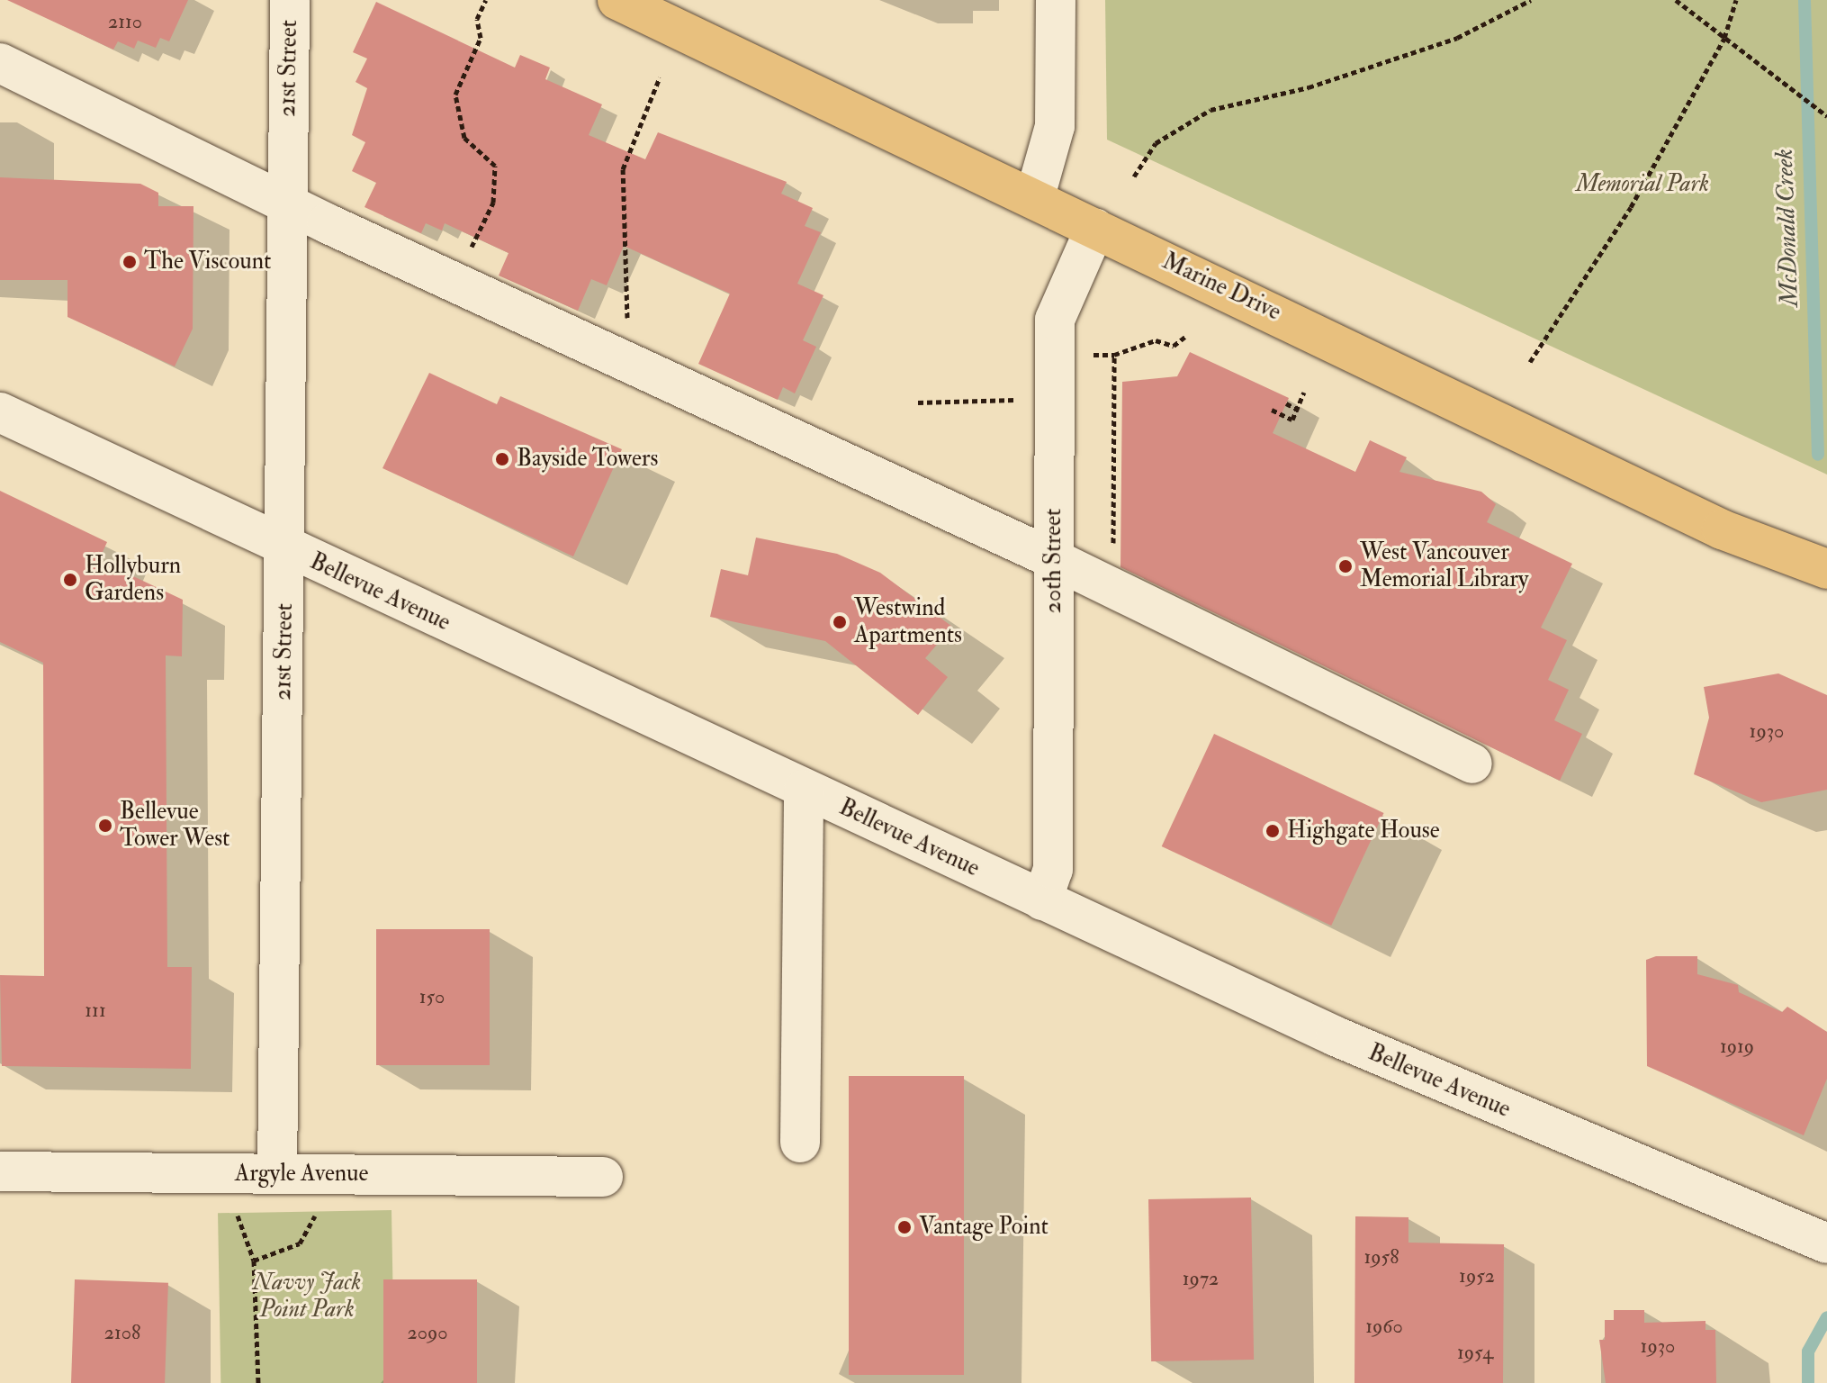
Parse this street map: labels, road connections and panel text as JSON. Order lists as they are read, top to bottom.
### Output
{
  "streets": {
    "main road": ["Marine Drive"],
    "street": [
      "21st Street",
      "20th Street",
      "Bellevue Avenue",
      "Argyle Avenue"
    ]
  },
  "crossings": [
    ["21st Street", "Bellevue Avenue"],
    ["21st Street", "Argyle Avenue"],
    ["Marine Drive", "20th Street"],
    ["20th Street", "Bellevue Avenue"]
  ],
  "water": ["McDonald Creek"],
  "parks": ["Memorial Park", "Navvy Jack Point Park"],
  "places": [
    "The Viscount",
    "Bayside Towers",
    "West Vancouver Memorial Library",
    "Hollyburn Gardens",
    "Westwind Apartments",
    "Bellevue Tower West",
    "Highgate House",
    "Vantage Point"
  ],
  "house_numbers": [
    "2110",
    "1930",
    "150",
    "111",
    "1919",
    "1958",
    "1952",
    "1972",
    "1960",
    "2108",
    "2090",
    "1930",
    "1954"
  ]
}
